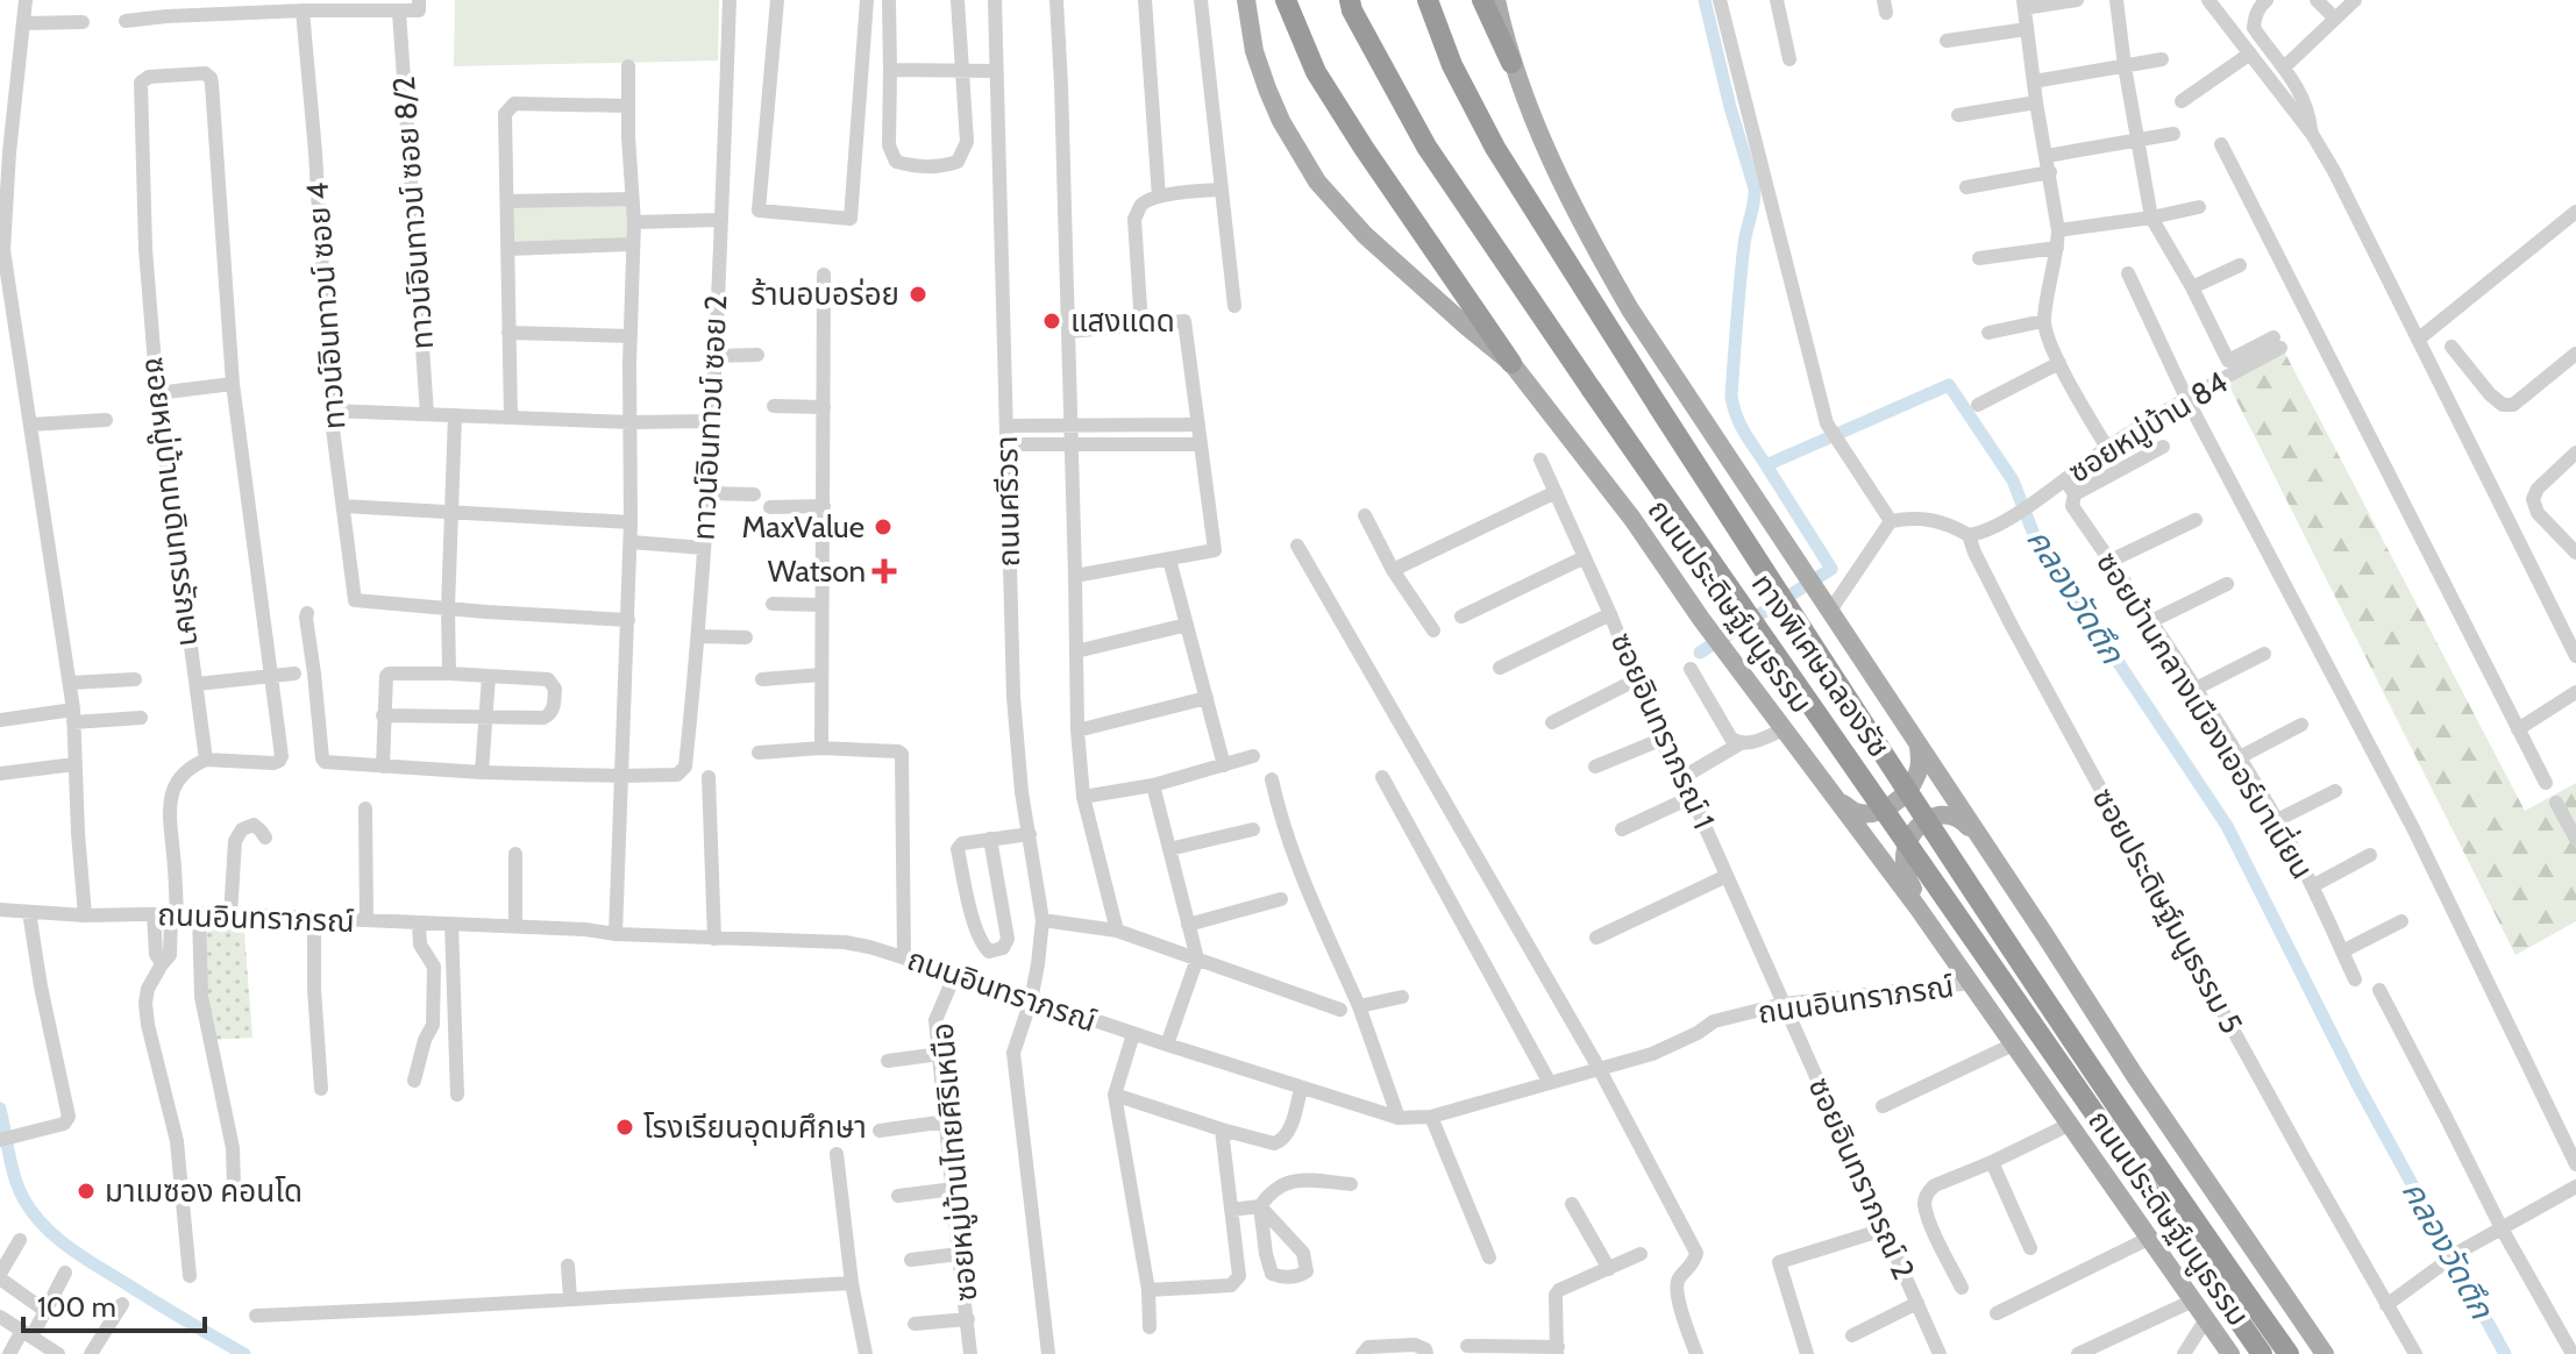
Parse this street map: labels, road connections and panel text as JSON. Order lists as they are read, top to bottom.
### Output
{
  "streets": {
    "highway": ["ทางพิเศษฉลองรัช"],
    "main road": ["ถนนประดิษฐ์มนูธรรม"],
    "street": [
      "ทาวน์อินทาวน์ ซอย 8/2",
      "ทาวน์อินทาวน์ ซอย 4",
      "ทาวน์อินทาวน์ ซอย 2",
      "ซอยหมู่บ้าน 84",
      "ซอยหมู่บ้านบดินทรรักษา",
      "ถนนศรีวรา",
      "ซอยบ้านกลางเมืองเออร์บาเนี่ยน",
      "ซอยอินทราภรณ์ 1",
      "ซอยประดิษฐ์มนูธรรม 5",
      "ถนนอินทราภรณ์",
      "ซอยหมู่บ้านไทยศิริเหนือ",
      "ซอยอินทราภรณ์ 2"
    ]
  },
  "crossings": [
    ["ซอยหมู่บ้าน 84", "ซอยบ้านกลางเมืองเออร์บาเนี่ยน"],
    ["ซอยหมู่บ้าน 84", "ซอยประดิษฐ์มนูธรรม 5"],
    ["ถนนศรีวรา", "ถนนอินทราภรณ์"],
    ["ถนนประดิษฐ์มนูธรรม", "ถนนอินทราภรณ์"],
    ["ซอยอินทราภรณ์ 1", "ถนนอินทราภรณ์"],
    ["ซอยอินทราภรณ์ 1", "ซอยอินทราภรณ์ 2"],
    ["ถนนอินทราภรณ์", "ซอยหมู่บ้านไทยศิริเหนือ"],
    ["ถนนอินทราภรณ์", "ซอยอินทราภรณ์ 2"]
  ],
  "water": ["คลองวัดตึก"],
  "places": {
    "other": [
      "ร้านอบอร่อย",
      "แสงแดด",
      "MaxValue",
      "โรงเรียนอุดมศึกษา",
      "มาเมซอง คอนโด"
    ],
    "health": ["Watson"]
  },
  "scale_bar": "100 m"
}
